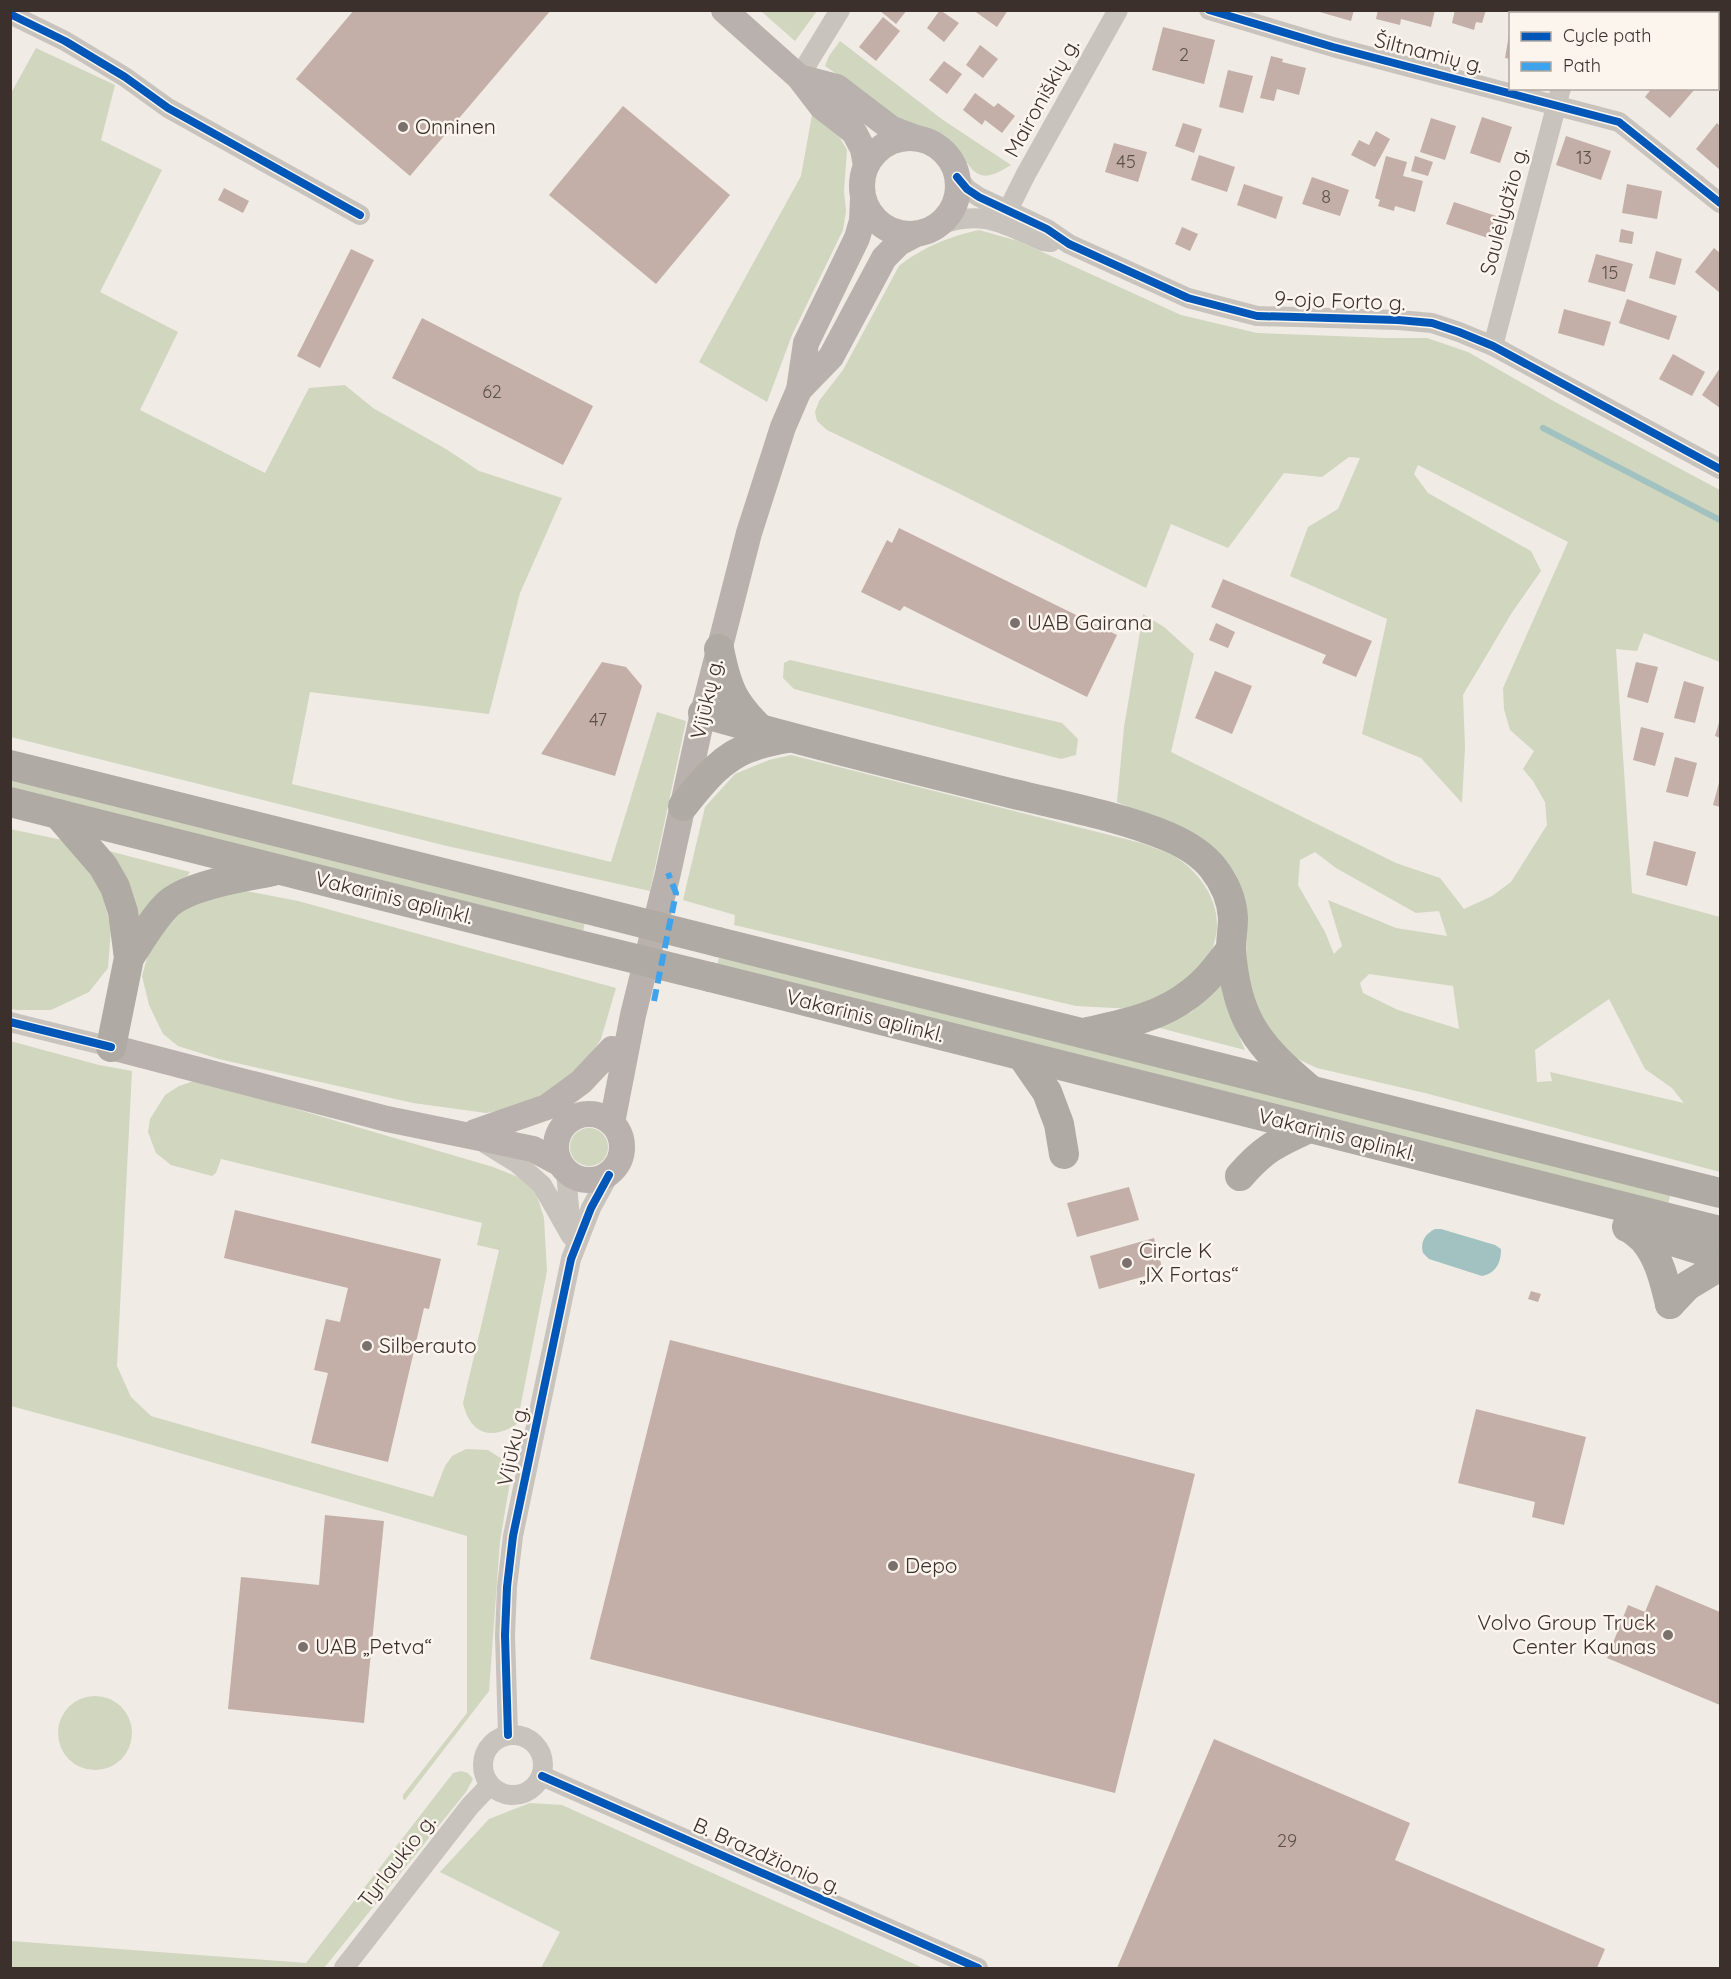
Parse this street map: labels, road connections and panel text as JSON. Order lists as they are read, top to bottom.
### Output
{
  "streets": {
    "highway": ["Vakarinis aplinkl."],
    "main road": ["Vijūkų g."],
    "street": [
      "Šiltnamių g.",
      "Maironiškių g.",
      "Saulėlydžio g.",
      "9-ojo Forto g.",
      "B. Brazdžionio g.",
      "Tyrlaukio g."
    ]
  },
  "crossings": [
    ["Šiltnamių g.", "Saulėlydžio g."],
    ["Maironiškių g.", "9-ojo Forto g."],
    ["Saulėlydžio g.", "9-ojo Forto g."],
    ["9-ojo Forto g.", "Vijūkų g."],
    ["Vijūkų g.", "B. Brazdžionio g."],
    ["Vijūkų g.", "Tyrlaukio g."],
    ["B. Brazdžionio g.", "Tyrlaukio g."]
  ],
  "places": [
    "Onninen",
    "UAB Gairana",
    "Circle K „IX Fortas“",
    "Silberauto",
    "Depo",
    "Volvo Group Truck Center Kaunas",
    "UAB „Petva“"
  ],
  "house_numbers": [
    "2",
    "13",
    "45",
    "8",
    "15",
    "62",
    "47",
    "29"
  ],
  "legend": ["Cycle path", "Path"]
}
